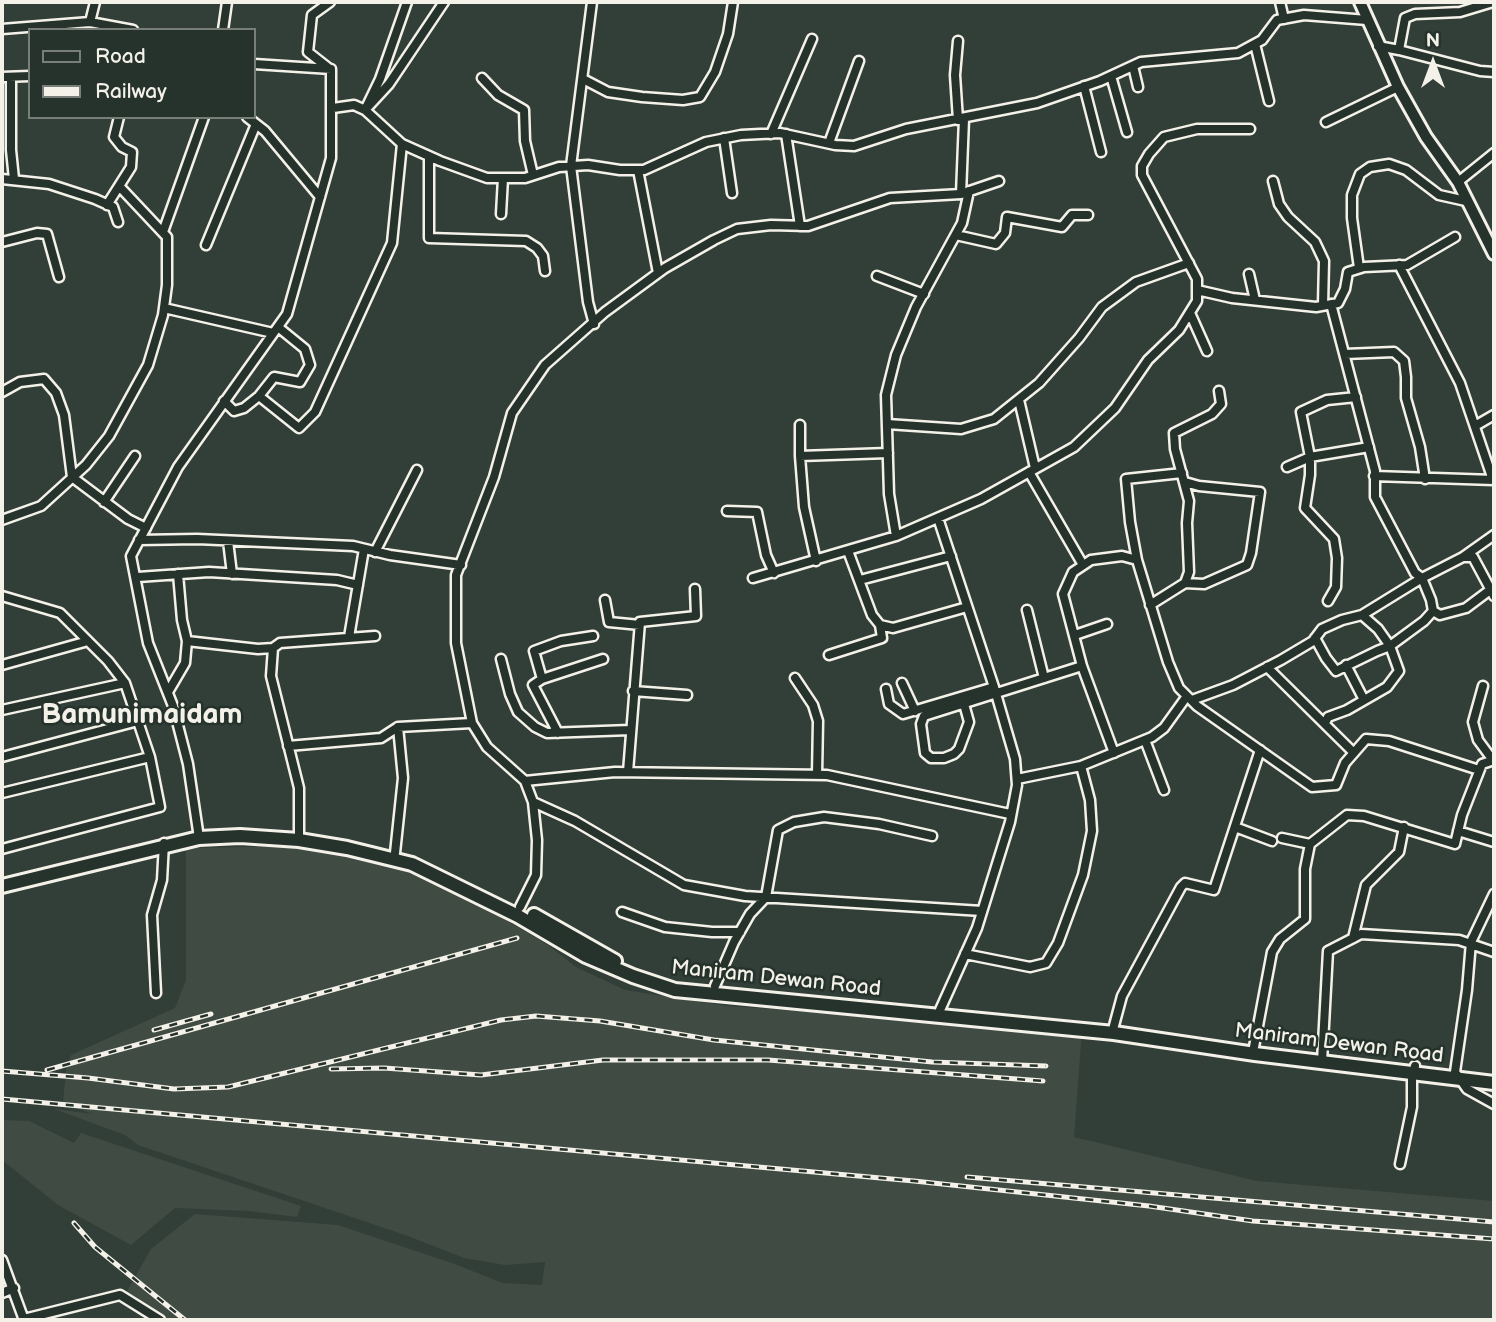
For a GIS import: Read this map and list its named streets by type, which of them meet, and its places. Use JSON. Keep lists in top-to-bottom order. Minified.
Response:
{"streets":{"main road":["Maniram Dewan Road"]},"districts":["Bamunimaidam"],"legend":["Road","Railway"],"north":"top"}
